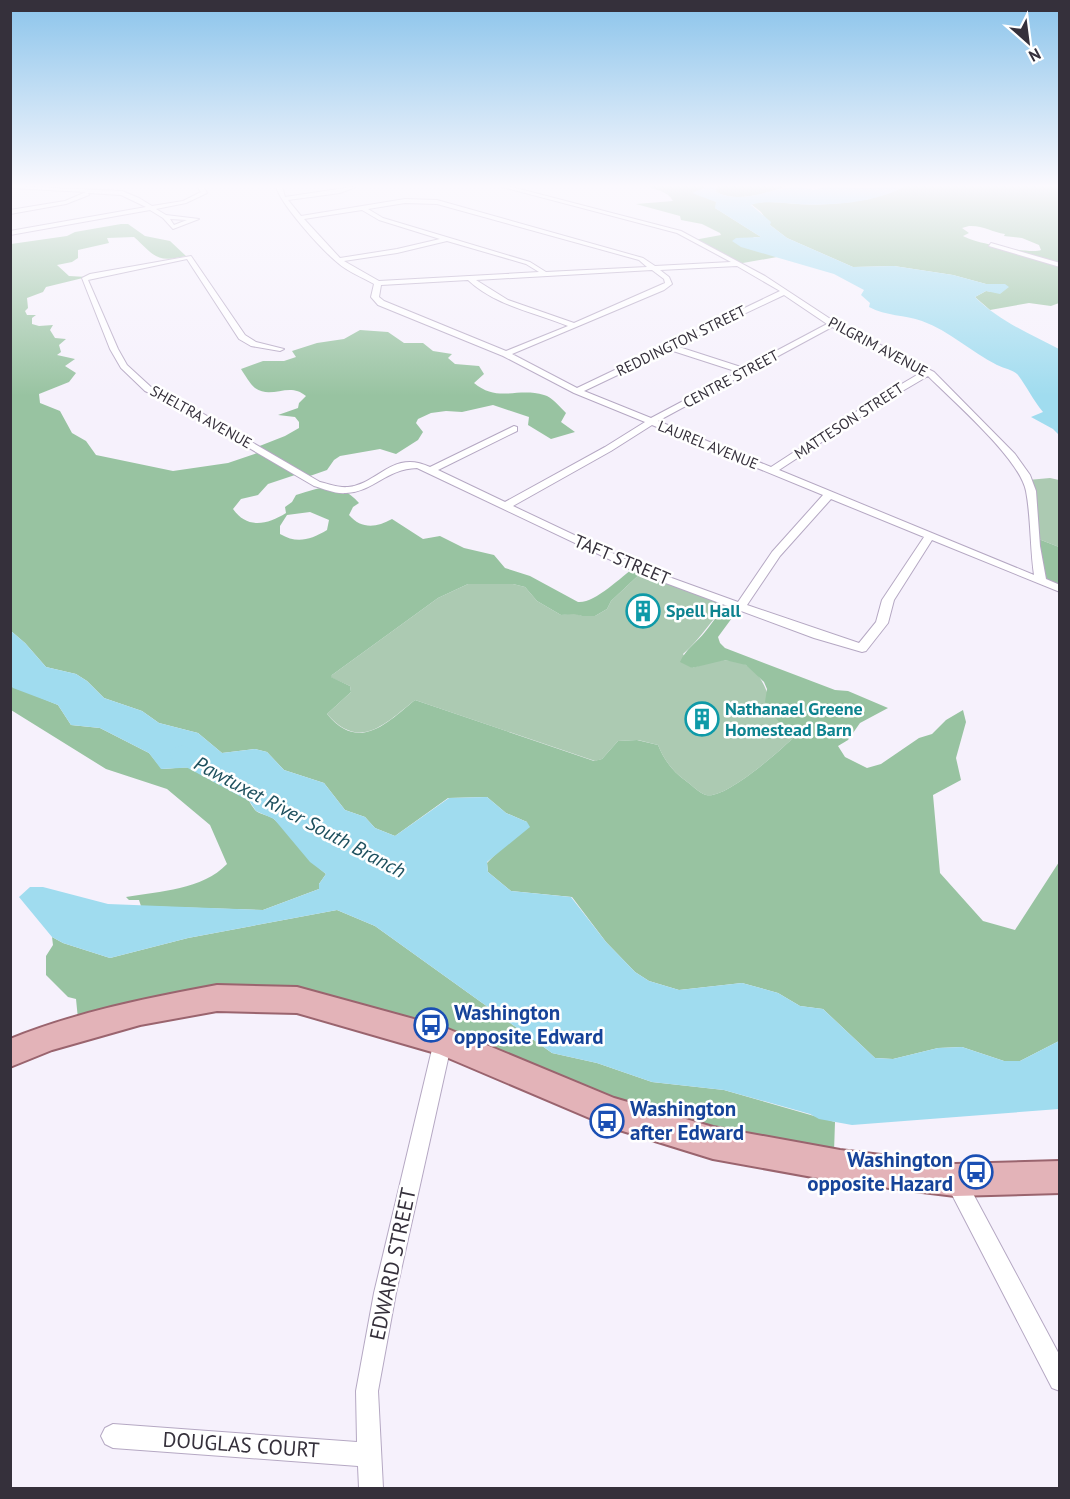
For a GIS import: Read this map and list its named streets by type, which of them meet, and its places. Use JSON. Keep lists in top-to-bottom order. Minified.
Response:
{"streets":{"street":["REDDINGTON STREET","PILGRIM AVENUE","CENTRE STREET","SHELTRA AVENUE","MATTESON STREET","LAUREL AVENUE","TAFT STREET","EDWARD STREET","DOUGLAS COURT"]},"crossings":[["REDDINGTON STREET","PILGRIM AVENUE"],["REDDINGTON STREET","LAUREL AVENUE"],["PILGRIM AVENUE","CENTRE STREET"],["PILGRIM AVENUE","MATTESON STREET"],["PILGRIM AVENUE","LAUREL AVENUE"],["CENTRE STREET","LAUREL AVENUE"],["CENTRE STREET","TAFT STREET"],["SHELTRA AVENUE","TAFT STREET"],["MATTESON STREET","LAUREL AVENUE"],["LAUREL AVENUE","TAFT STREET"],["EDWARD STREET","DOUGLAS COURT"]],"water":["Pawtuxet River South Branch"],"places":{"building":["Spell Hall","Nathanael Greene Homestead Barn"],"bus stop":["Washington opposite Edward","Washington after Edward","Washington opposite Hazard"]},"north":"bottom right"}
